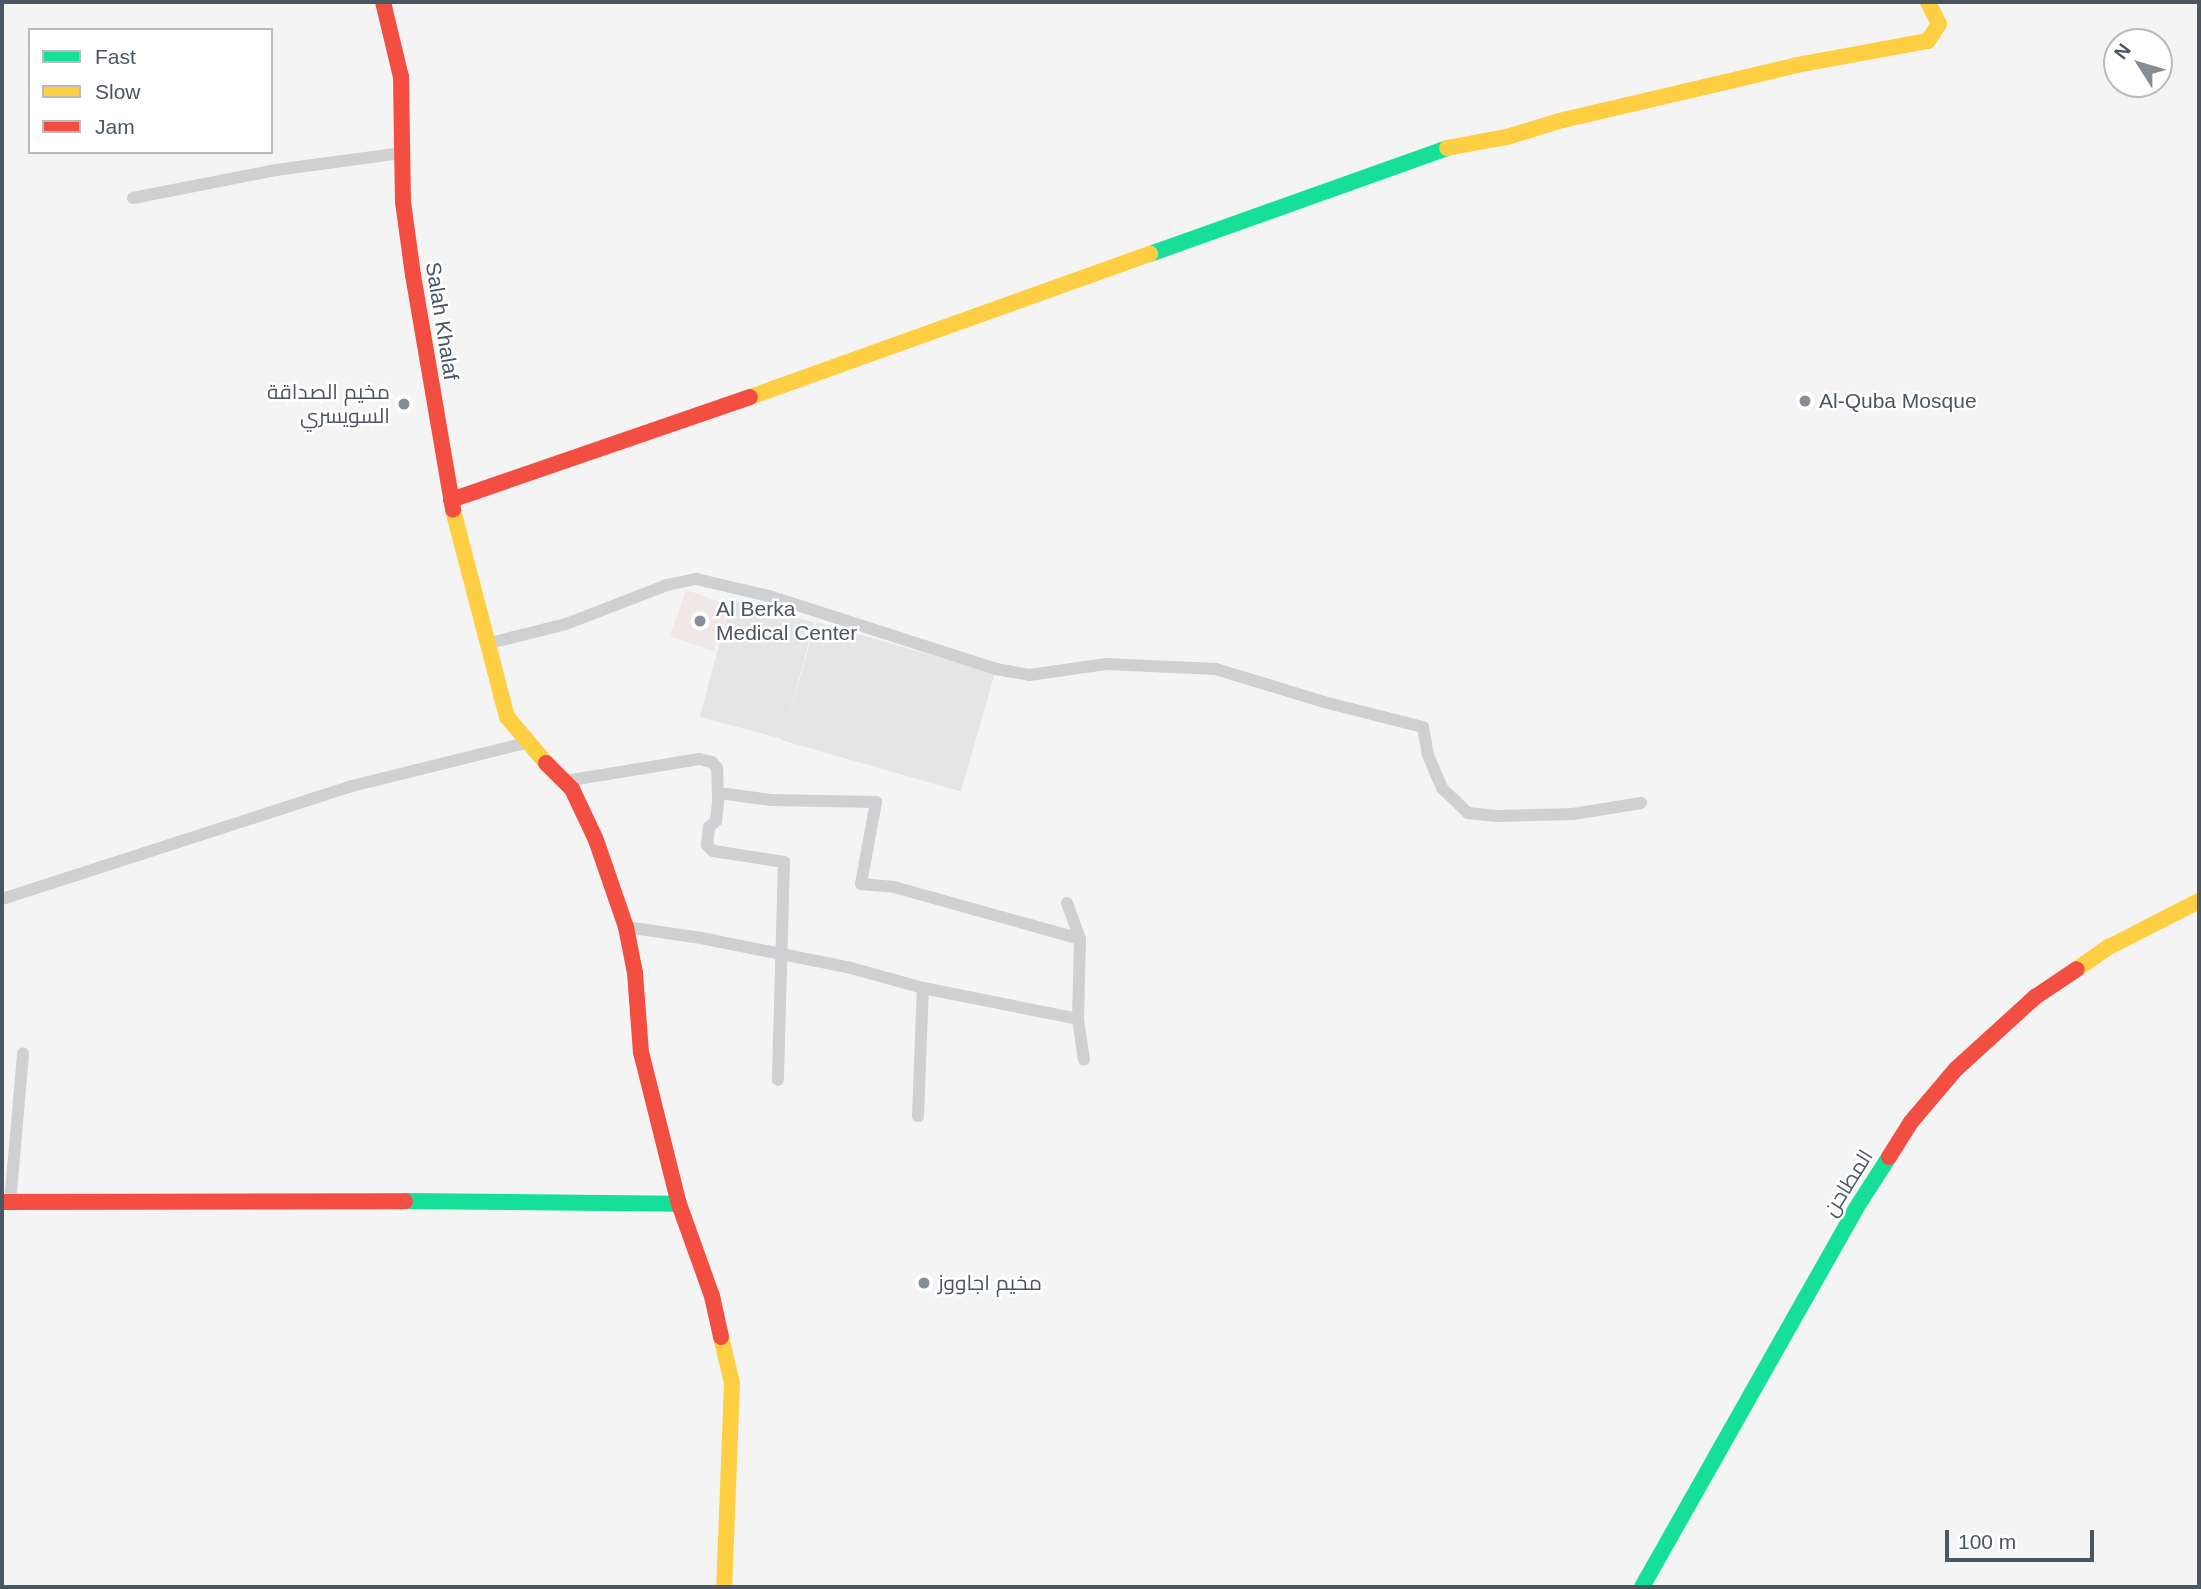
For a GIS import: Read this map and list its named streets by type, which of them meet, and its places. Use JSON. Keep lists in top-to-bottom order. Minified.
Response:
{"streets":{"street":["Salah Khalaf","المطاحن"]},"places":["Al-Quba Mosque","مخيم الصداقة السويسري","Al Berka Medical Center","مخيم اجاووز"],"legend":["Fast","Slow","Jam"],"scale_bar":"100 m","north":"top left"}
